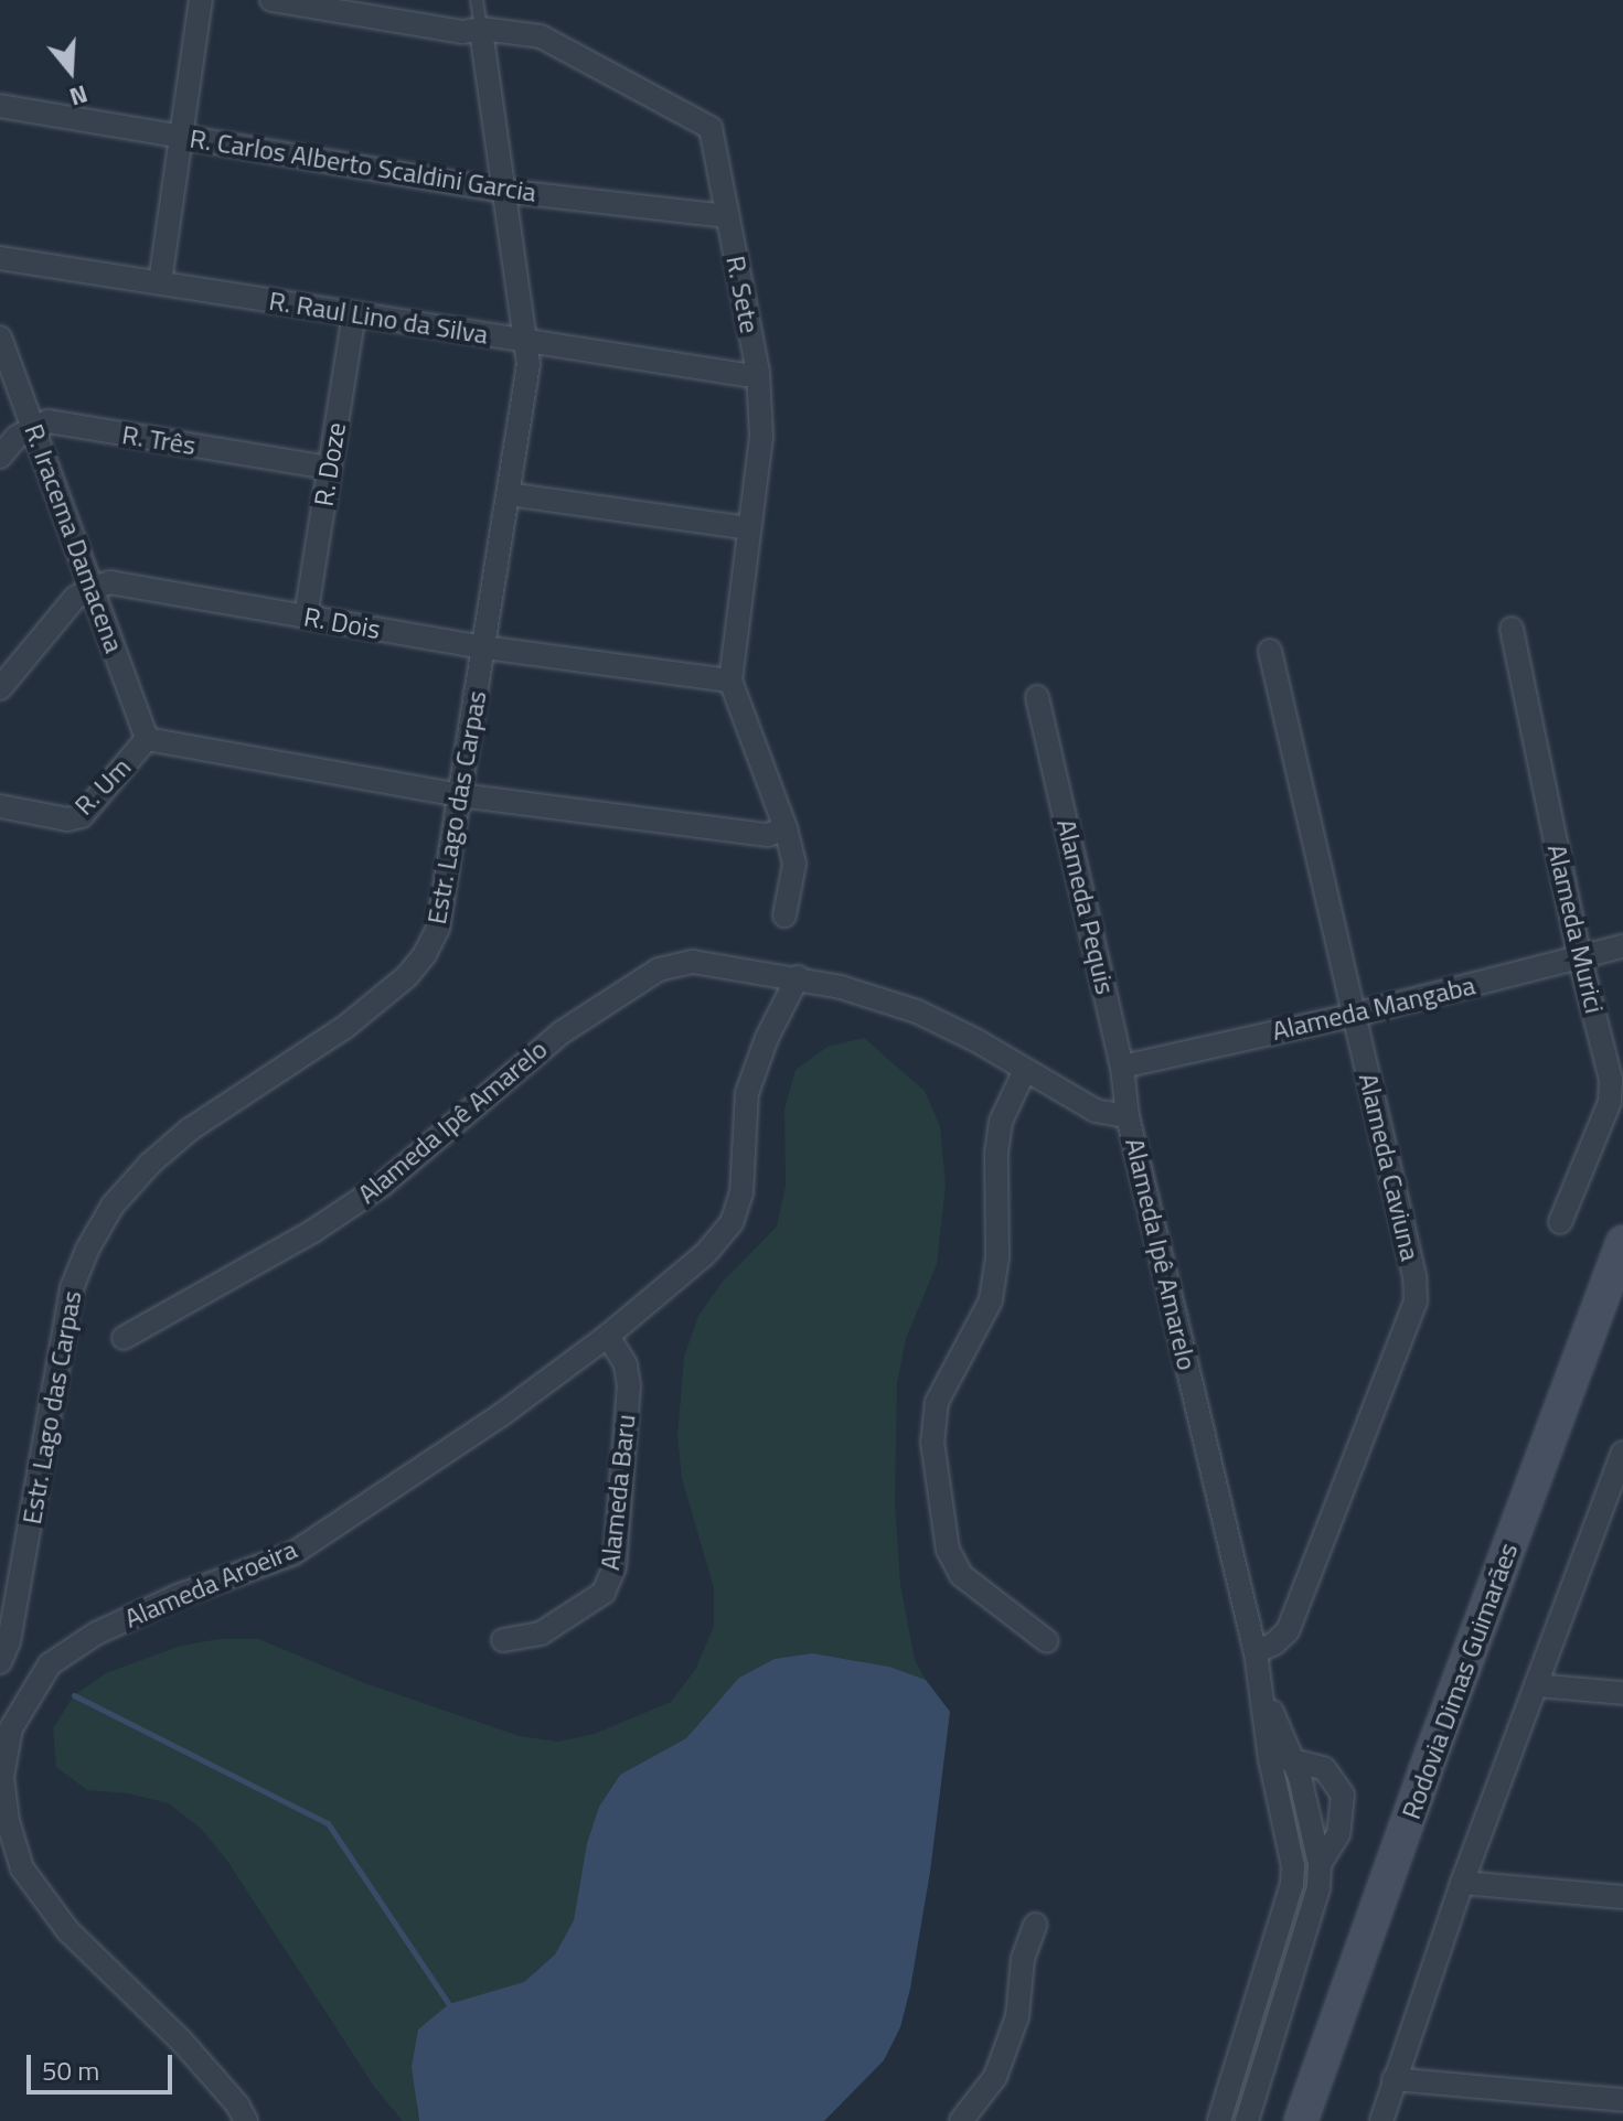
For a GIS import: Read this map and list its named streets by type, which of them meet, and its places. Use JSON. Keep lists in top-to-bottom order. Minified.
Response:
{"streets":{"main road":["Rodovia Dimas Guimarães"],"street":["R. Carlos Alberto Scaldini Garcia","R. Sete","R. Raul Lino da Silva","R. Três","R. Doze","R. Iracema Damacena","R. Dois","R. Um","Estr. Lago das Carpas","Alameda Pequis","Alameda Murici","Alameda Mangaba","Alameda Ipê Amarelo","Alameda Caviuna","Alameda Baru","Alameda Aroeira"]},"crossings":[["R. Carlos Alberto Scaldini Garcia","R. Sete"],["R. Carlos Alberto Scaldini Garcia","Estr. Lago das Carpas"],["R. Sete","R. Raul Lino da Silva"],["R. Sete","R. Dois"],["R. Sete","Estr. Lago das Carpas"],["R. Raul Lino da Silva","R. Doze"],["R. Raul Lino da Silva","Estr. Lago das Carpas"],["R. Três","R. Doze"],["R. Três","R. Iracema Damacena"],["R. Doze","R. Dois"],["R. Iracema Damacena","R. Dois"],["R. Iracema Damacena","R. Um"],["R. Dois","Estr. Lago das Carpas"],["Alameda Pequis","Alameda Mangaba"],["Alameda Pequis","Alameda Ipê Amarelo"],["Alameda Murici","Alameda Mangaba"],["Alameda Mangaba","Alameda Caviuna"],["Alameda Ipê Amarelo","Alameda Caviuna"],["Alameda Ipê Amarelo","Alameda Aroeira"],["Alameda Baru","Alameda Aroeira"]],"scale_bar":"50 m","north":"bottom"}
